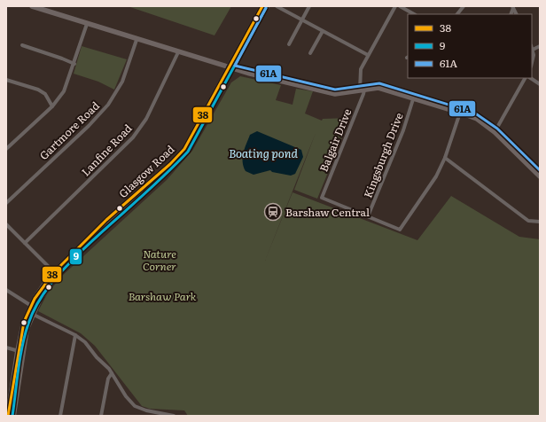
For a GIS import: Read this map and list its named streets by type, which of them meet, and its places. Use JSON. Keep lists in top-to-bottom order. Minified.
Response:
{"streets":{"main road":["Glasgow Road"],"street":["Gartmore Road","Balgair Drive","Lanfine Road","Kingsburgh Drive"]},"crossings":[["Balgair Drive","Kingsburgh Drive"]],"water":["Boating pond"],"parks":["Nature Corner","Barshaw Park"],"places":{"station":["Barshaw Central"]},"lines":["transit line 38","transit line 9","transit line 61A"],"legend":["38","9","61A"]}
